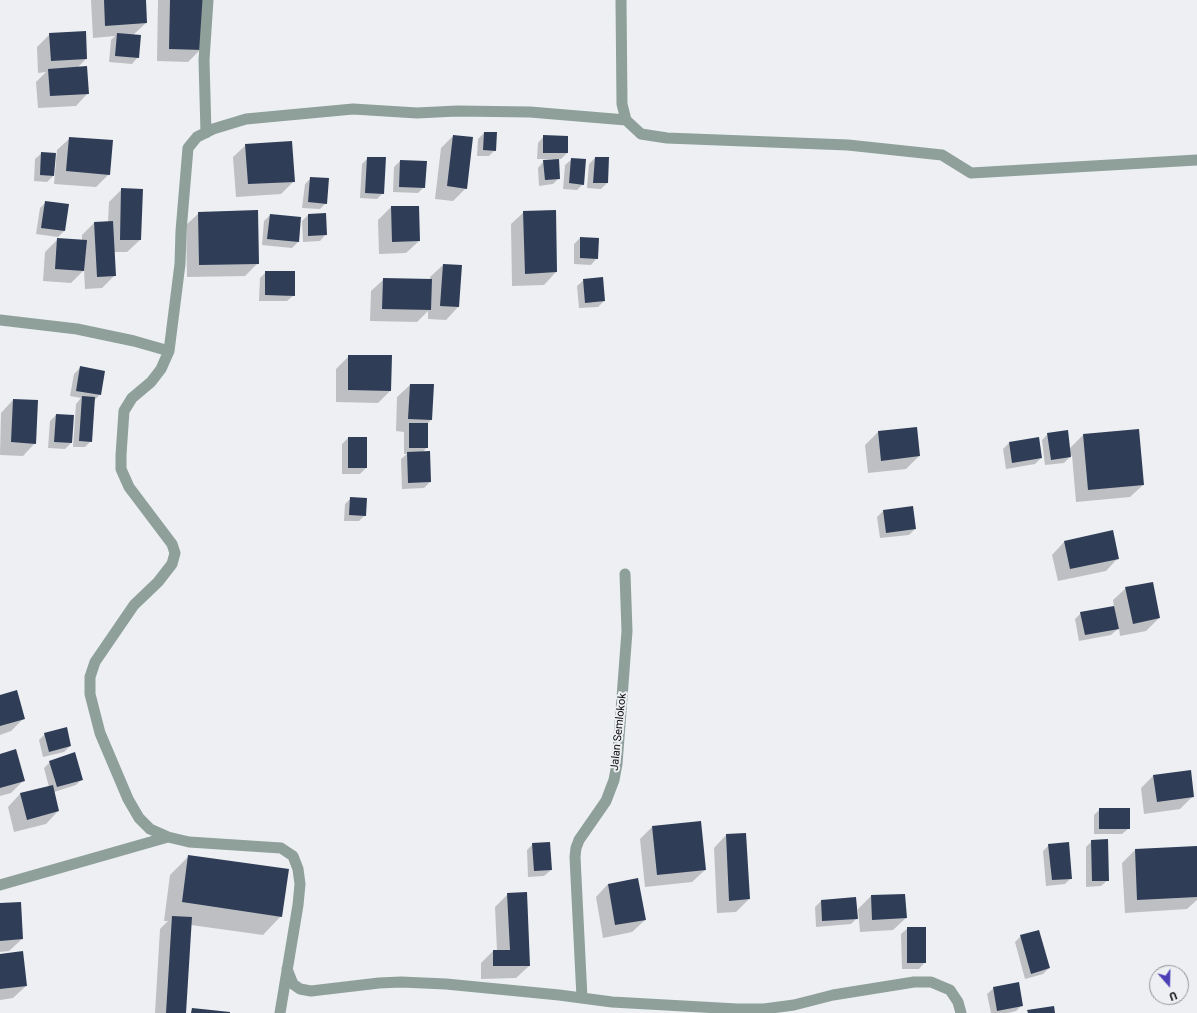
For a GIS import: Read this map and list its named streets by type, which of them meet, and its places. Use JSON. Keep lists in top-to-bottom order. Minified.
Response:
{"streets":{"street":["Jalan Semlokok"]},"north":"bottom"}
